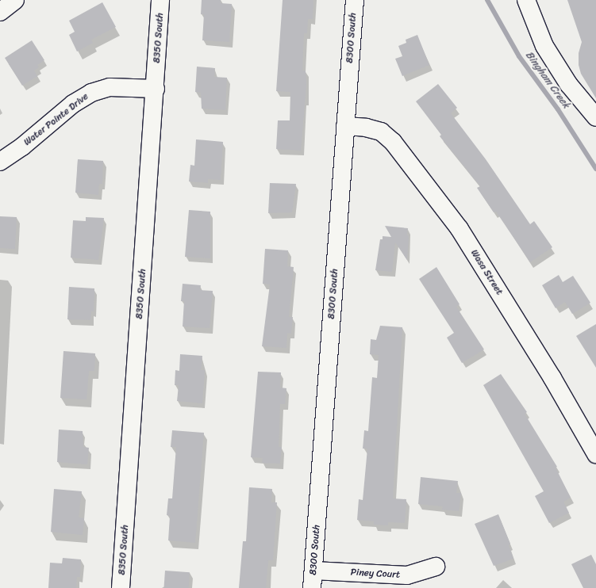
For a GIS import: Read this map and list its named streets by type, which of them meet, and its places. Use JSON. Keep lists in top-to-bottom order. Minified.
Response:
{"streets":{"street":["8350 South","8300 South","Water Pointe Drive","Wasa Street","Piney Court"]},"crossings":[["8350 South","Water Pointe Drive"],["8300 South","Wasa Street"],["8300 South","Piney Court"]],"water":["Bingham Creek"]}
